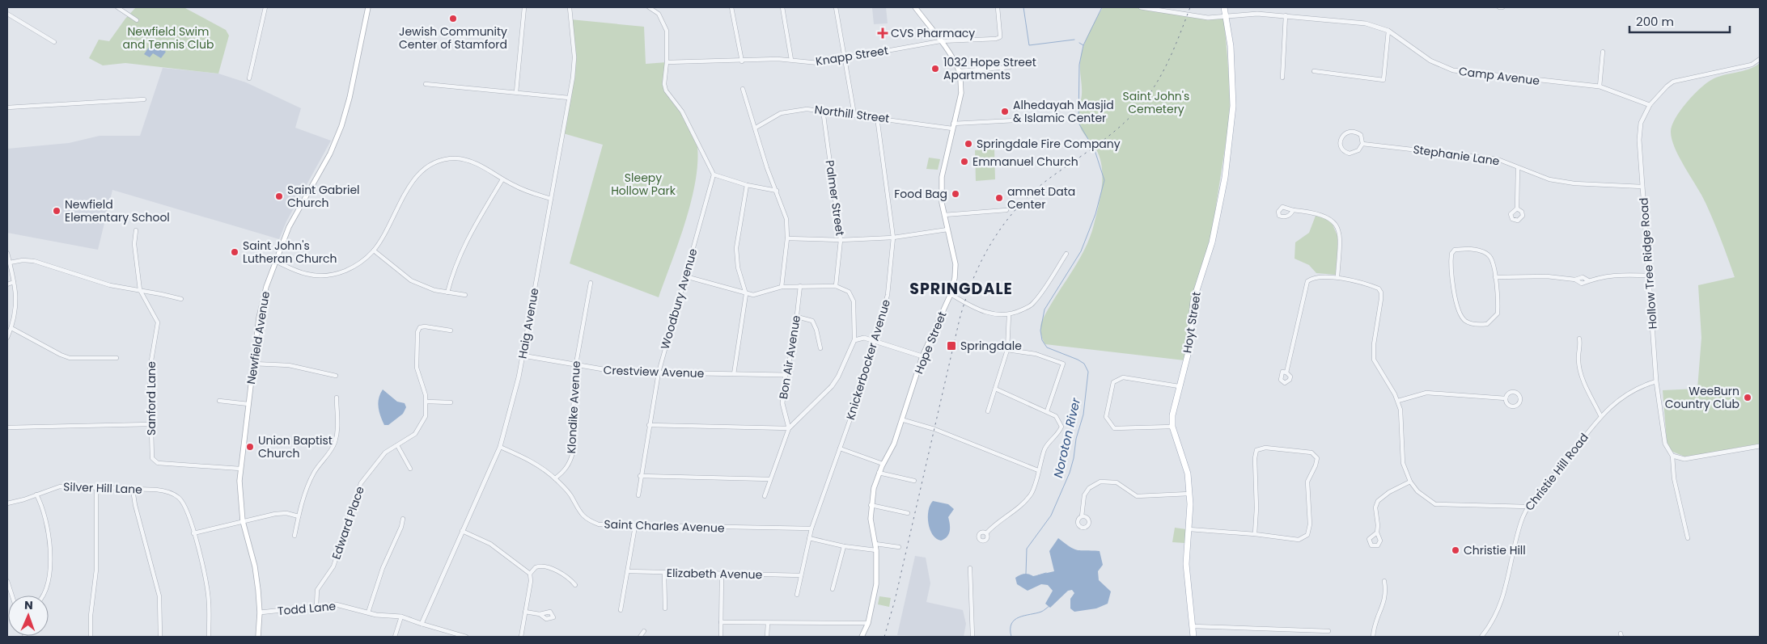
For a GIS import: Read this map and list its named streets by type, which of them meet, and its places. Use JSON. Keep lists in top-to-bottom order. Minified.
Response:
{"streets":{"main road":["Hoyt Street","Newfield Avenue","Hope Street"],"street":["Knapp Street","Camp Avenue","Northill Street","Stephanie Lane","Palmer Street","Hollow Tree Ridge Road","Woodbury Avenue","Haig Avenue","Bon Air Avenue","Knickerbocker Avenue","Crestview Avenue","Sanford Lane","Klondike Avenue","Christie Hill Road","Silver Hill Lane","Edward Place","Saint Charles Avenue","Elizabeth Avenue","Todd Lane"]},"crossings":[["Knapp Street","Hope Street"],["Camp Avenue","Hollow Tree Ridge Road"],["Camp Avenue","Hoyt Street"],["Northill Street","Palmer Street"],["Northill Street","Hope Street"],["Northill Street","Knickerbocker Avenue"],["Stephanie Lane","Hollow Tree Ridge Road"],["Hollow Tree Ridge Road","Christie Hill Road"],["Woodbury Avenue","Crestview Avenue"],["Haig Avenue","Crestview Avenue"],["Haig Avenue","Saint Charles Avenue"],["Haig Avenue","Todd Lane"],["Newfield Avenue","Sanford Lane"],["Newfield Avenue","Todd Lane"],["Bon Air Avenue","Crestview Avenue"],["Knickerbocker Avenue","Saint Charles Avenue"],["Knickerbocker Avenue","Elizabeth Avenue"],["Crestview Avenue","Klondike Avenue"],["Klondike Avenue","Saint Charles Avenue"],["Edward Place","Todd Lane"]],"districts":["SPRINGDALE"],"water":["Noroton River"],"parks":["Newfield Swim and Tennis Club","Saint John's Cemetery","Sleepy Hollow Park"],"places":{"other":["Jewish Community Center of Stamford","1032 Hope Street Apartments","Alhedayah Masjid & Islamic Center","Springdale Fire Company","Emmanuel Church","Food Bag","Saint Gabriel Church","amnet Data Center","Newfield Elementary School","Saint John's Lutheran Church","WeeBurn Country Club","Union Baptist Church","Christie Hill"],"health":["CVS Pharmacy"],"transit":["Springdale"]},"scale_bar":"200 m","north":"top"}
